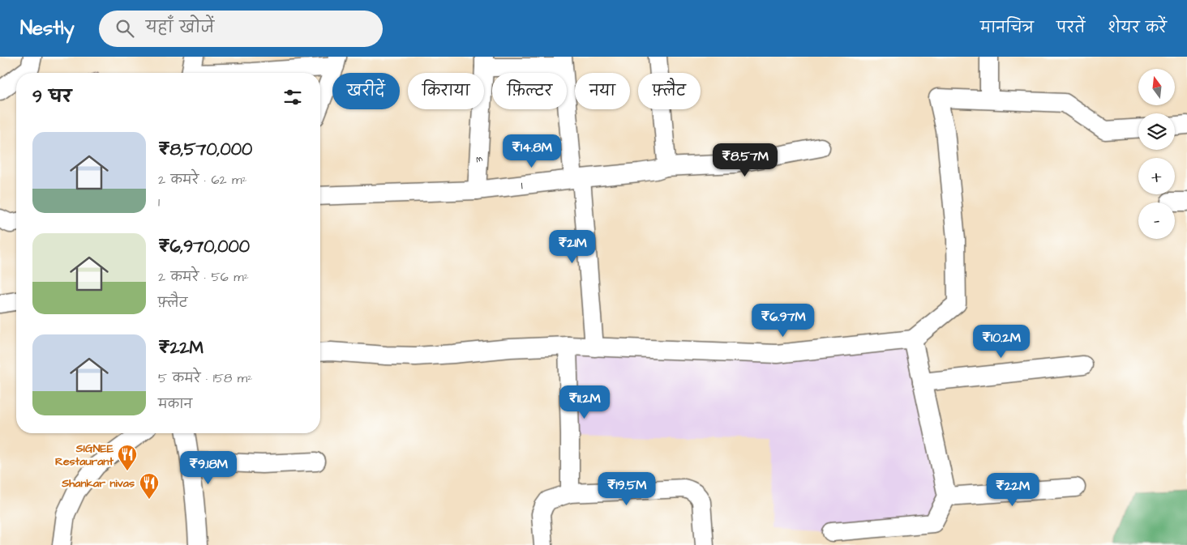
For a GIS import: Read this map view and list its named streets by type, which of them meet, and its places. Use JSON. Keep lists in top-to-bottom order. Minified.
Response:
{"streets":{"street":["3","1"]},"crossings":[["3","1"]],"places":{"restaurant":["SIGNEE Restaurant","Shankar nivas"]},"north":"top","page":{"header":"Nestly","search":"यहाँ खोजें","nav":["मानचित्र","परतें","शेयर करें"],"map_buttons":["+","−"],"chip":["खरीदें","किराया","फ़िल्टर","नया","फ़्लैट"],"heading":"9 घर","list":[{"name":"₹8,570,000","note":"2 कमरे · 62 m² · 1"},{"name":"₹6,970,000","note":"2 कमरे · 56 m² · फ़्लैट"},{"name":"₹22M","note":"5 कमरे · 158 m² · मकान"}],"price":["₹14.8M","₹8.57M","₹21M","₹6.97M","₹10.2M","₹11.2M","₹9.18M","₹19.5M","₹22M"]}}
